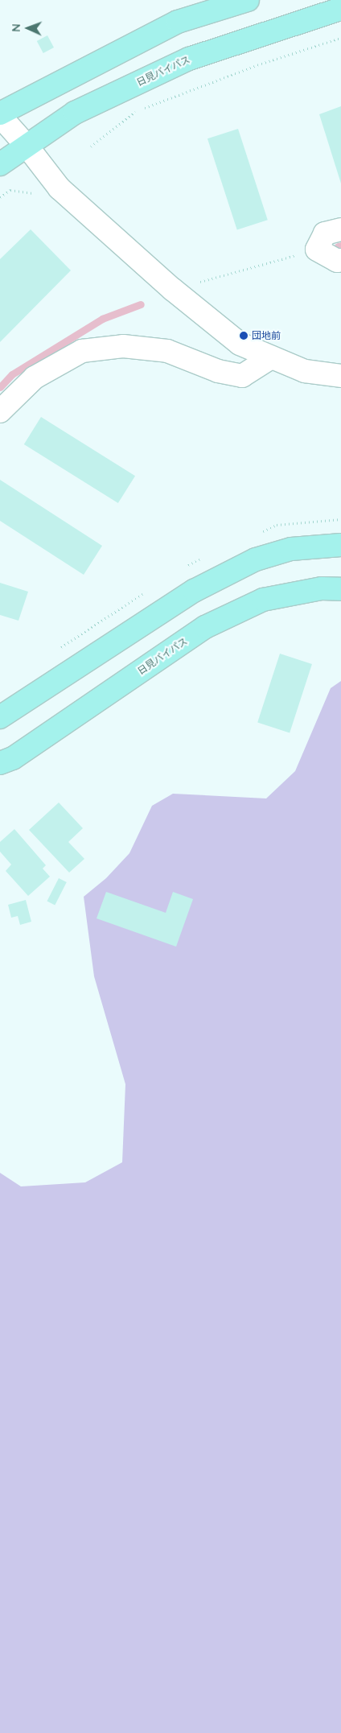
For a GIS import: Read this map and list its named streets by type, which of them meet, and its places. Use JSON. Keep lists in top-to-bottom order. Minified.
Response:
{"streets":{"highway":["日見バイパス"]},"places":["団地前"],"north":"left"}
